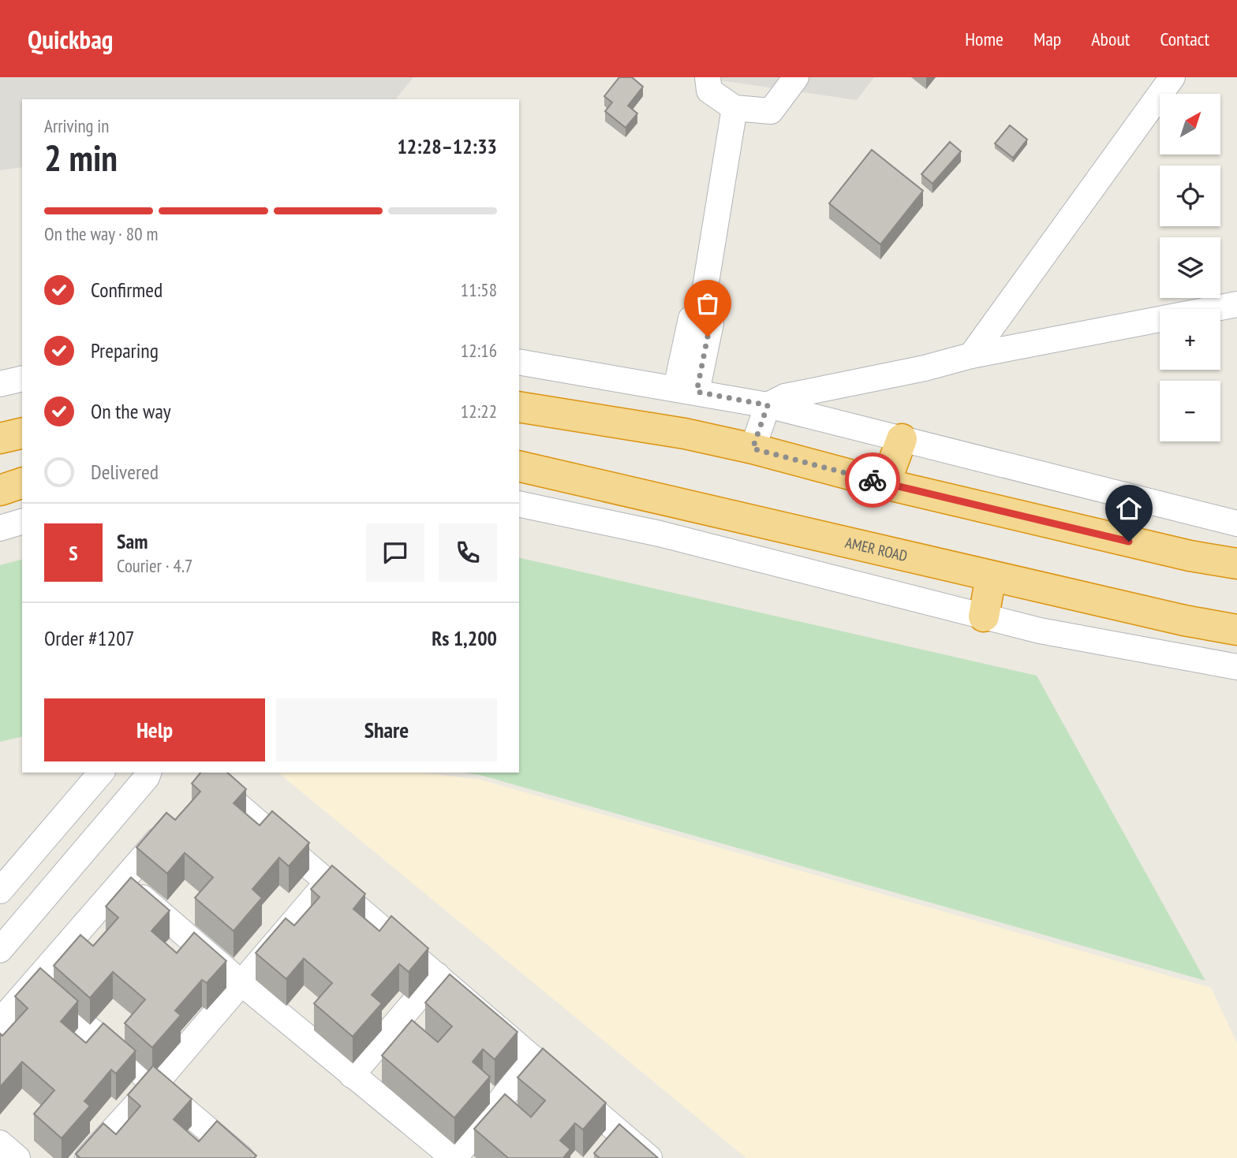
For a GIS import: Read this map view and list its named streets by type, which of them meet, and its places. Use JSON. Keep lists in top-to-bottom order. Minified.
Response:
{"streets":{"highway":["AMER ROAD"]},"north":"top right","page":{"header":"Quickbag","nav":["Home","Map","About","Contact"],"map_buttons":["+","−"],"heading":["2 min","Arriving in","12:28–12:33"],"panel":["Sam","Courier · 4.7","Order #1207","Rs 1,200"],"bar":"On the way · 80 m","list":[["Confirmed","11:58"],["Preparing","12:16"],["On the way","12:22"],"Delivered"],"round":"S","buttons":["Help","Share"]}}
